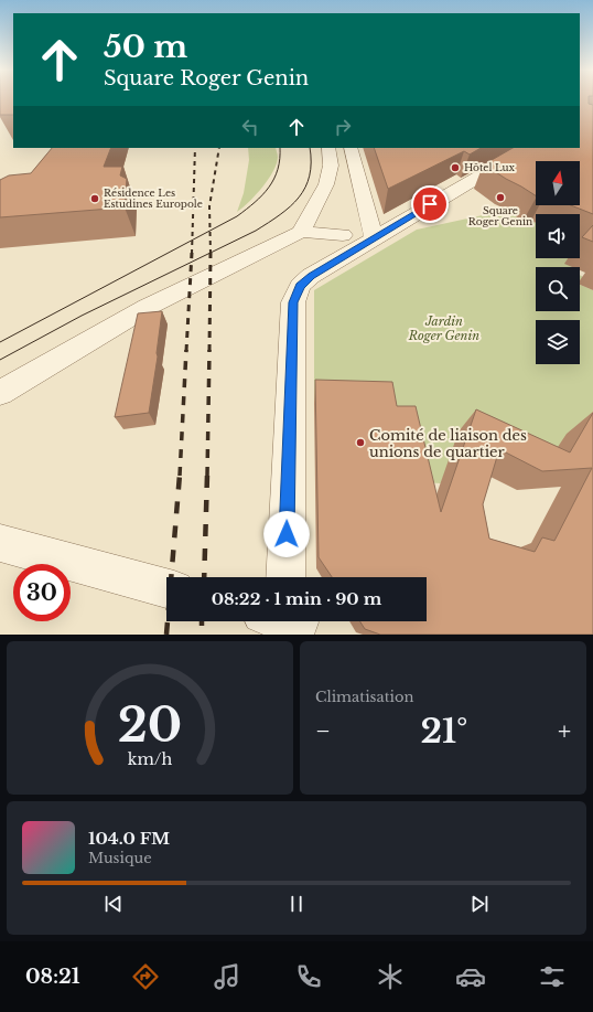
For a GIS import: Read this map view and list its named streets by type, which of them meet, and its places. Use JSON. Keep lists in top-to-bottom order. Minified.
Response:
{"parks":["Jardin Roger Genin"],"places":["Hôtel Lux","Square Roger Genin","Résidence Les Estudines Europole","Comité de liaison des unions de quartier"],"north":"top","page":{"turn":["50 m","Square Roger Genin"],"limit":"30","trip":"08:22 · 1 min · 90 m","tile":"Climatisation","heat":["−","21°","+"],"song":["104.0 FM","Musique"],"tabs":"08:21","gauge":["20","km/h"]}}
